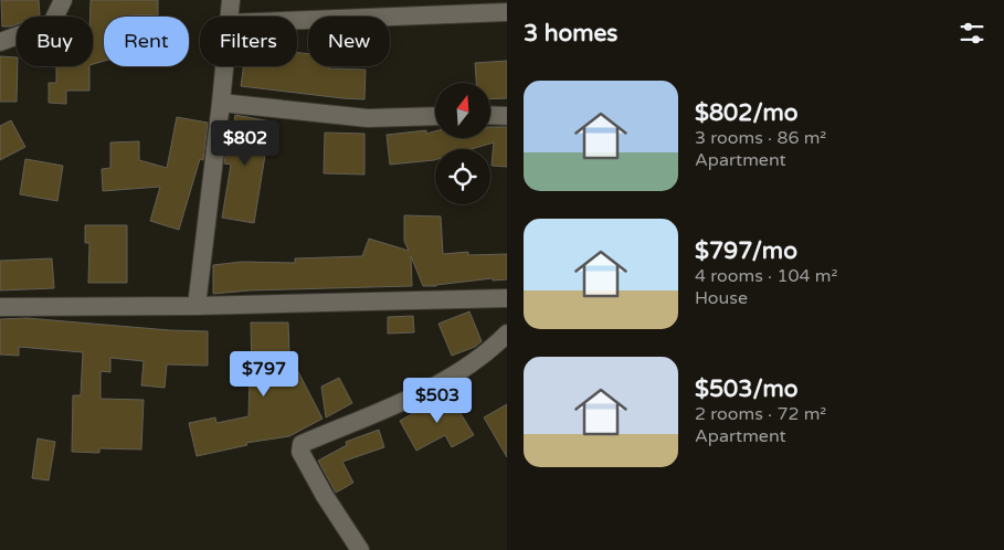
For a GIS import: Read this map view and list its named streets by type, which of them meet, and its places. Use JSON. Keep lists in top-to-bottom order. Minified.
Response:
{"north":"top","page":{"heading":"3 homes","chip":["Buy","Rent","Filters","New"],"list":[{"name":"$802/mo","note":"3 rooms · 86 m² · Apartment"},{"name":"$797/mo","note":"4 rooms · 104 m² · House"},{"name":"$503/mo","note":"2 rooms · 72 m² · Apartment"}],"price":["$802","$797","$503"]}}
